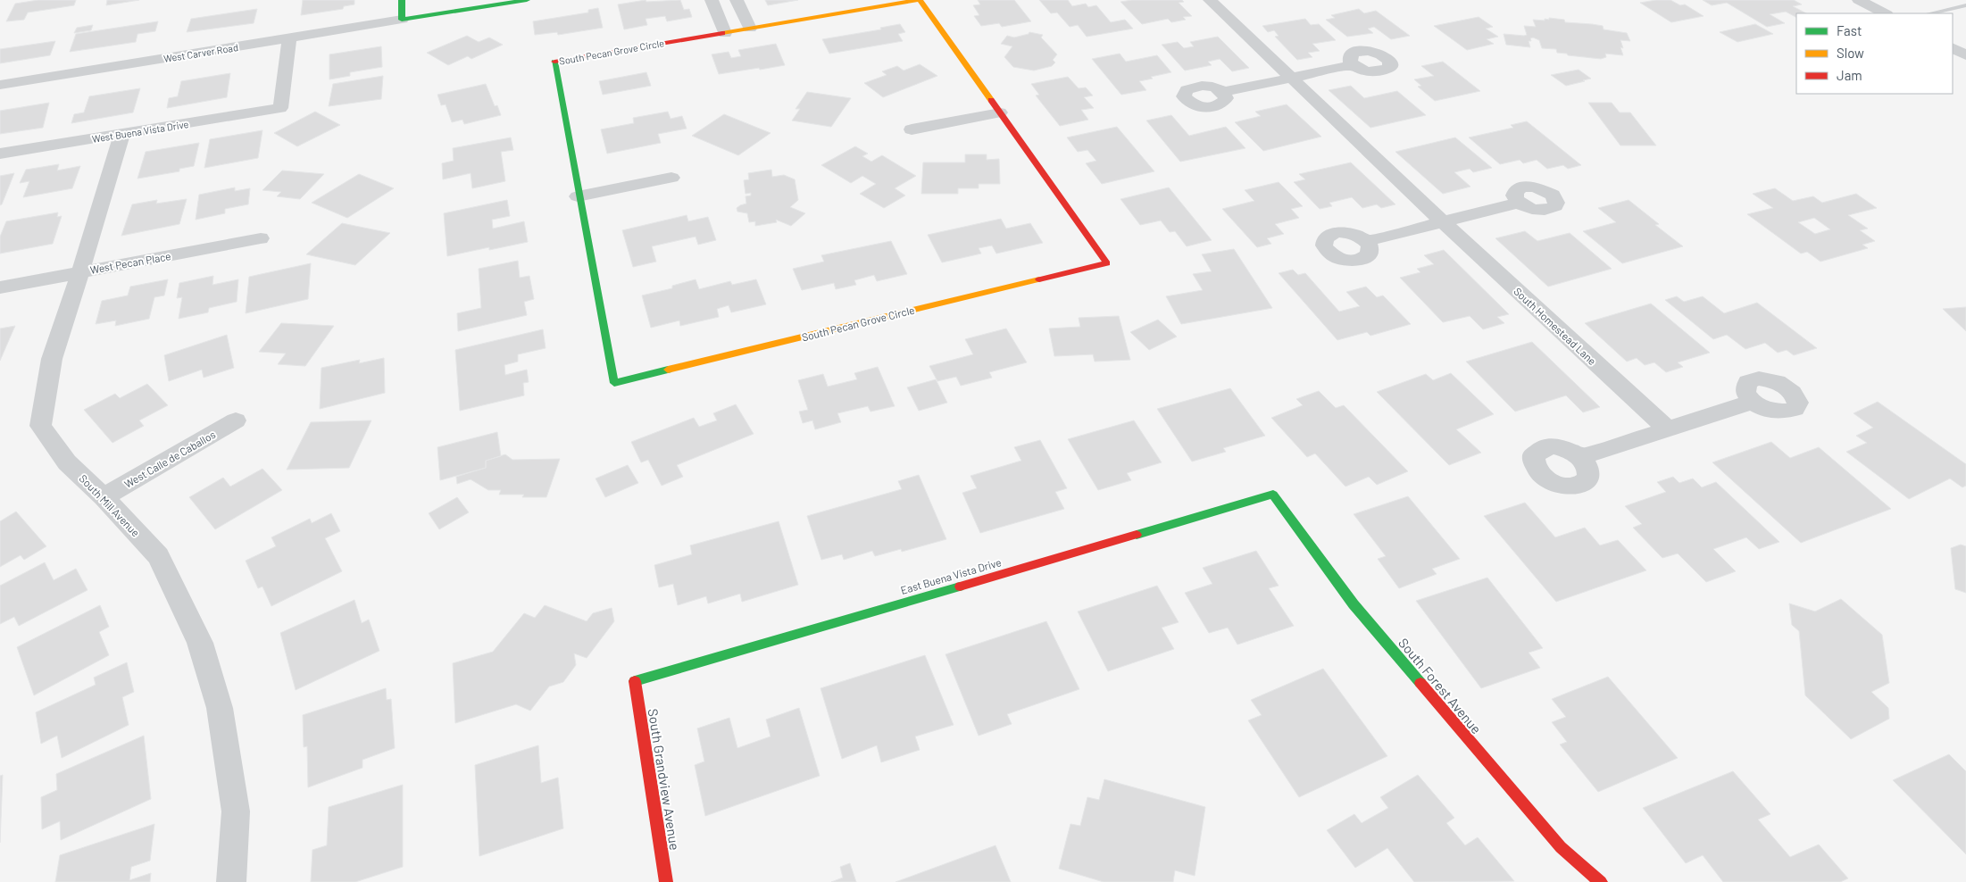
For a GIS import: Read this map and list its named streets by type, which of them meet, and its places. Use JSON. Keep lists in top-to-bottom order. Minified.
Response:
{"streets":{"street":["South Pecan Grove Circle","West Carver Road","West Buena Vista Drive","West Pecan Place","South Homestead Lane","West Calle de Caballos","South Mill Avenue","East Buena Vista Drive","South Forest Avenue","South Grandview Avenue"]},"crossings":[["West Carver Road","West Buena Vista Drive"],["West Buena Vista Drive","South Mill Avenue"],["West Pecan Place","South Mill Avenue"],["West Calle de Caballos","South Mill Avenue"],["East Buena Vista Drive","South Forest Avenue"],["East Buena Vista Drive","South Grandview Avenue"]],"legend":["Fast","Slow","Jam"]}
